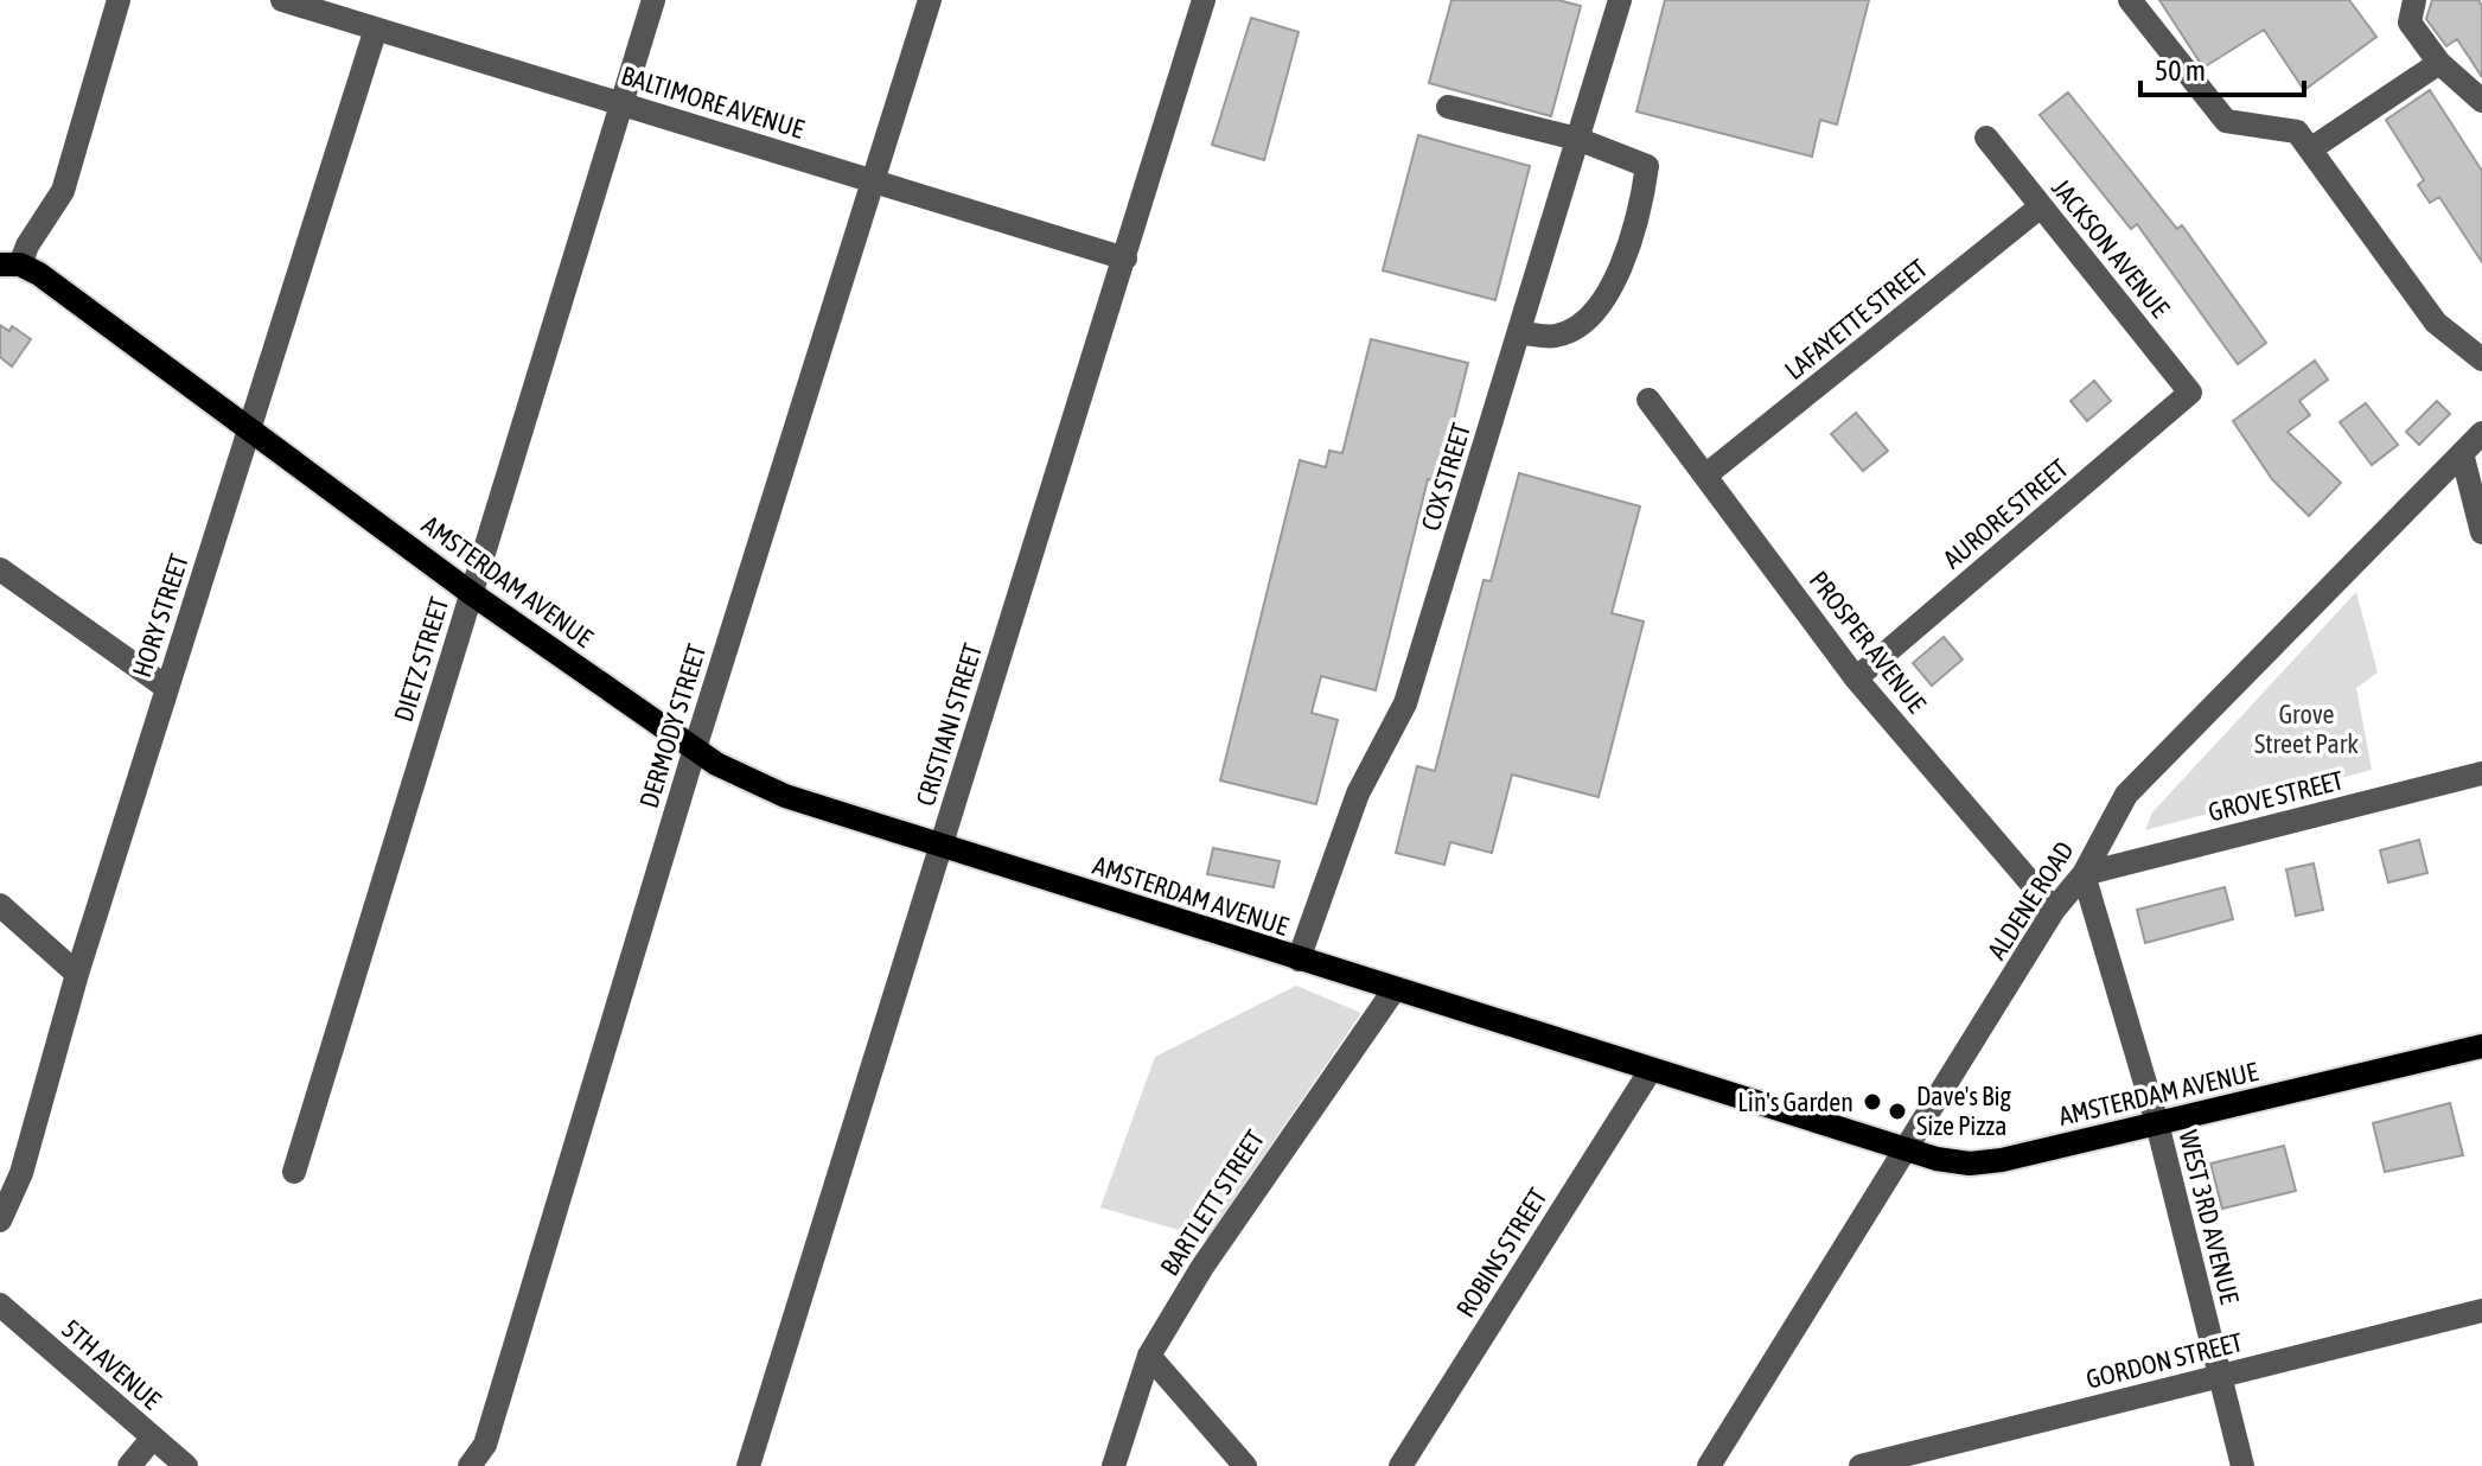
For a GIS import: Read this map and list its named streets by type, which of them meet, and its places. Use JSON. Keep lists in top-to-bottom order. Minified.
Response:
{"streets":{"main road":["AMSTERDAM AVENUE"],"street":["BALTIMORE AVENUE","JACKSON AVENUE","LAFAYETTE STREET","COX STREET","AURORE STREET","HORY STREET","PROSPER AVENUE","DIETZ STREET","CRISTIANI STREET","DERMODY STREET","GROVE STREET","ALDENE ROAD","BARTLETT STREET","WEST 3RD AVENUE","ROBINS STREET","GORDON STREET","5TH AVENUE"]},"crossings":[["BALTIMORE AVENUE","HORY STREET"],["BALTIMORE AVENUE","DIETZ STREET"],["BALTIMORE AVENUE","CRISTIANI STREET"],["BALTIMORE AVENUE","DERMODY STREET"],["JACKSON AVENUE","LAFAYETTE STREET"],["JACKSON AVENUE","AURORE STREET"],["LAFAYETTE STREET","PROSPER AVENUE"],["COX STREET","AMSTERDAM AVENUE"],["AURORE STREET","PROSPER AVENUE"],["AMSTERDAM AVENUE","HORY STREET"],["AMSTERDAM AVENUE","DIETZ STREET"],["AMSTERDAM AVENUE","CRISTIANI STREET"],["AMSTERDAM AVENUE","DERMODY STREET"],["AMSTERDAM AVENUE","ALDENE ROAD"],["AMSTERDAM AVENUE","BARTLETT STREET"],["AMSTERDAM AVENUE","WEST 3RD AVENUE"],["AMSTERDAM AVENUE","ROBINS STREET"],["PROSPER AVENUE","ALDENE ROAD"],["GROVE STREET","ALDENE ROAD"],["GROVE STREET","WEST 3RD AVENUE"],["ALDENE ROAD","WEST 3RD AVENUE"],["WEST 3RD AVENUE","GORDON STREET"]],"parks":["Grove Street Park"],"places":["Lin's Garden","Dave's Big Size Pizza"],"scale_bar":"50 m"}
